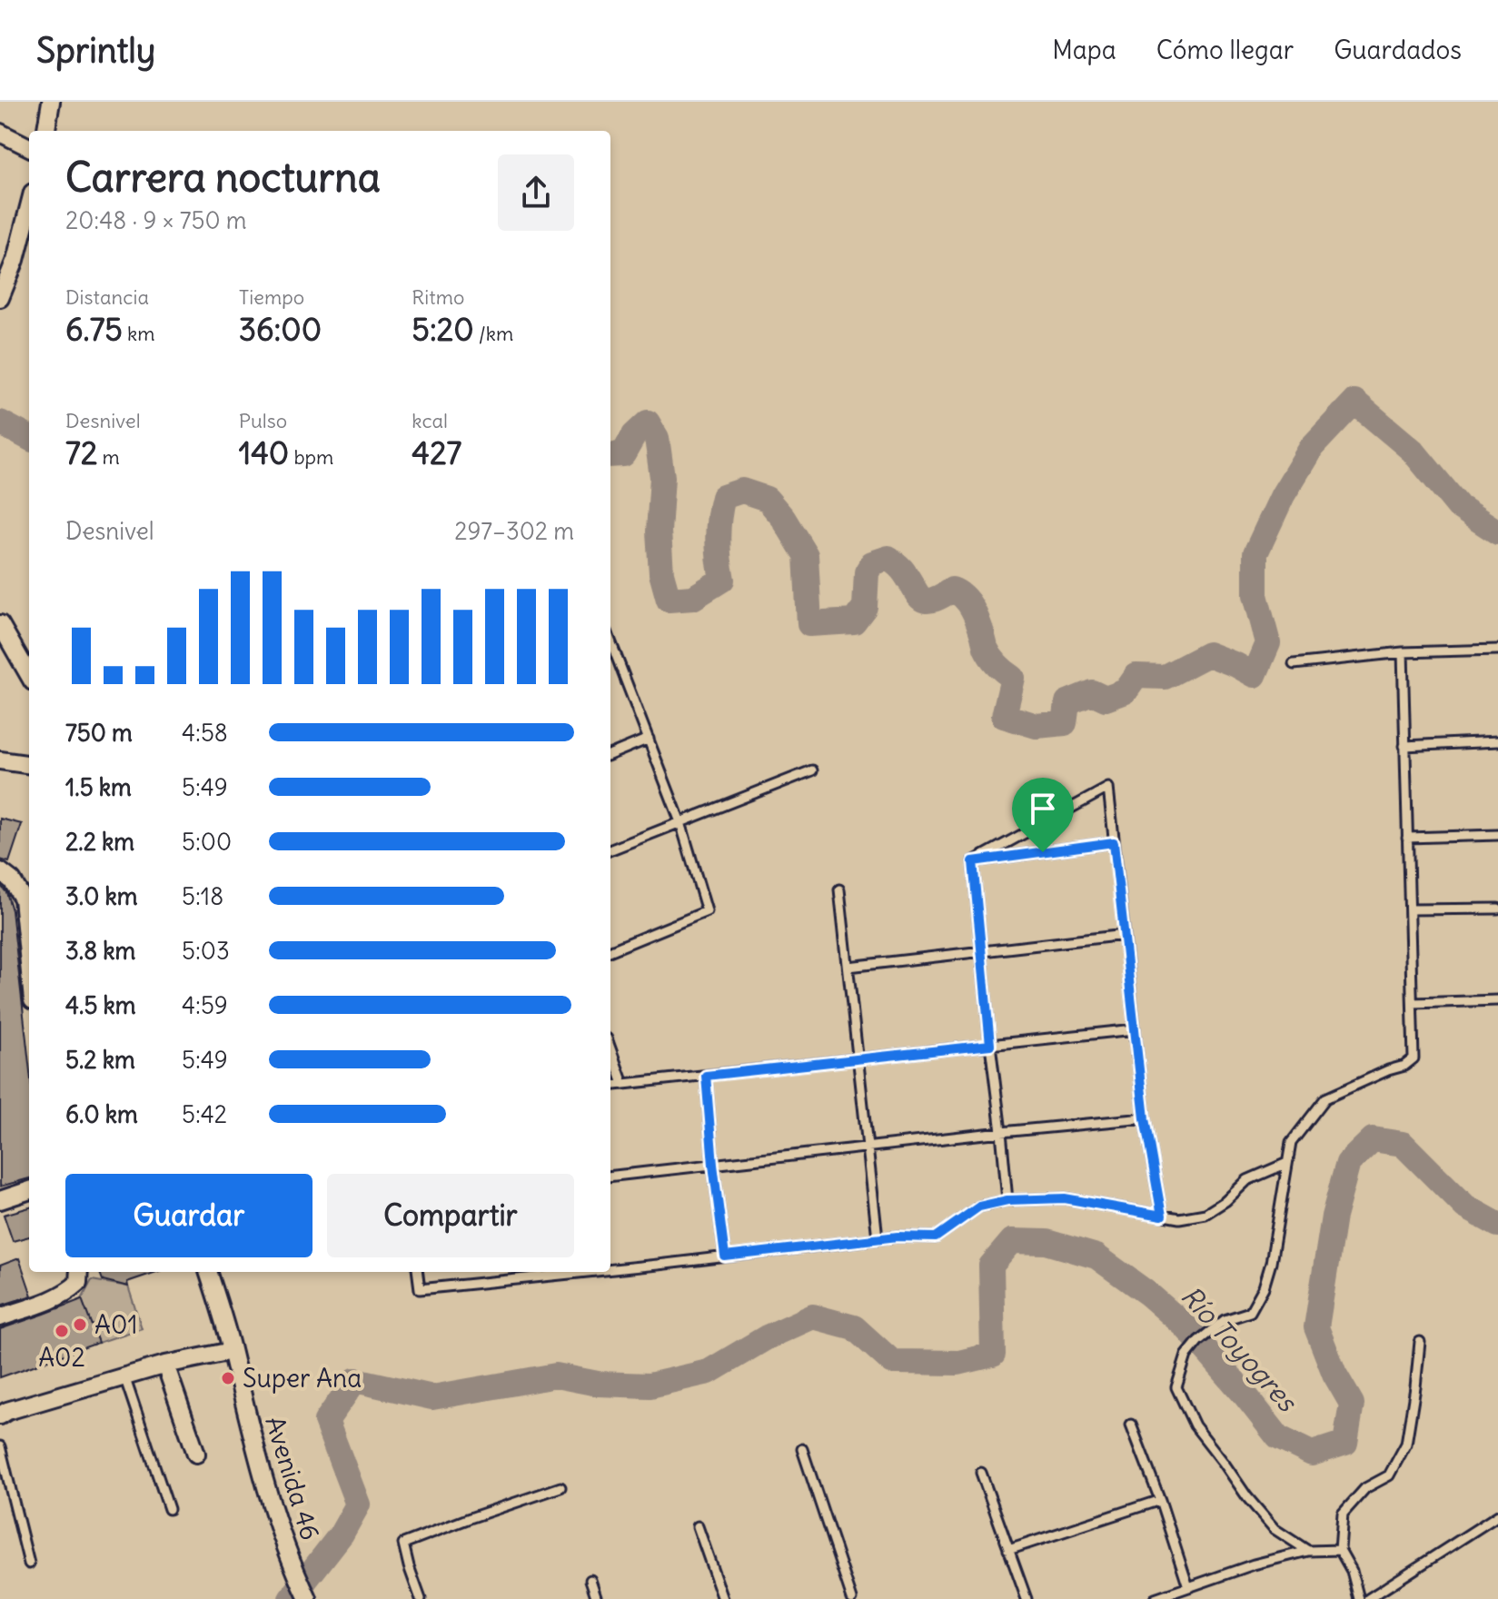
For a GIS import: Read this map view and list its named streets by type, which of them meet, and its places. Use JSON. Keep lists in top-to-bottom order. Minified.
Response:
{"streets":{"street":["Avenida 46"]},"water":["Río Toyogres"],"places":["A01","A02","Super Ana"],"page":{"header":"Sprintly","nav":["Mapa","Cómo llegar","Guardados"],"heading":["Carrera nocturna","20:48 · 9 × 750 m"],"stats":[["Distancia","6.75 km"],["Tiempo","36:00"],["Ritmo","5:20 /km"],["Desnivel","72 m"],["Pulso","140 bpm"],["kcal","427"]],"chart":["Desnivel","297–302 m"],"list":[{"name":"750 m","note":"4:58"},{"name":"1.5 km","note":"5:49"},{"name":"2.2 km","note":"5:00"},{"name":"3.0 km","note":"5:18"},{"name":"3.8 km","note":"5:03"},{"name":"4.5 km","note":"4:59"},{"name":"5.2 km","note":"5:49"},{"name":"6.0 km","note":"5:42"}],"buttons":["Guardar","Compartir"]}}
